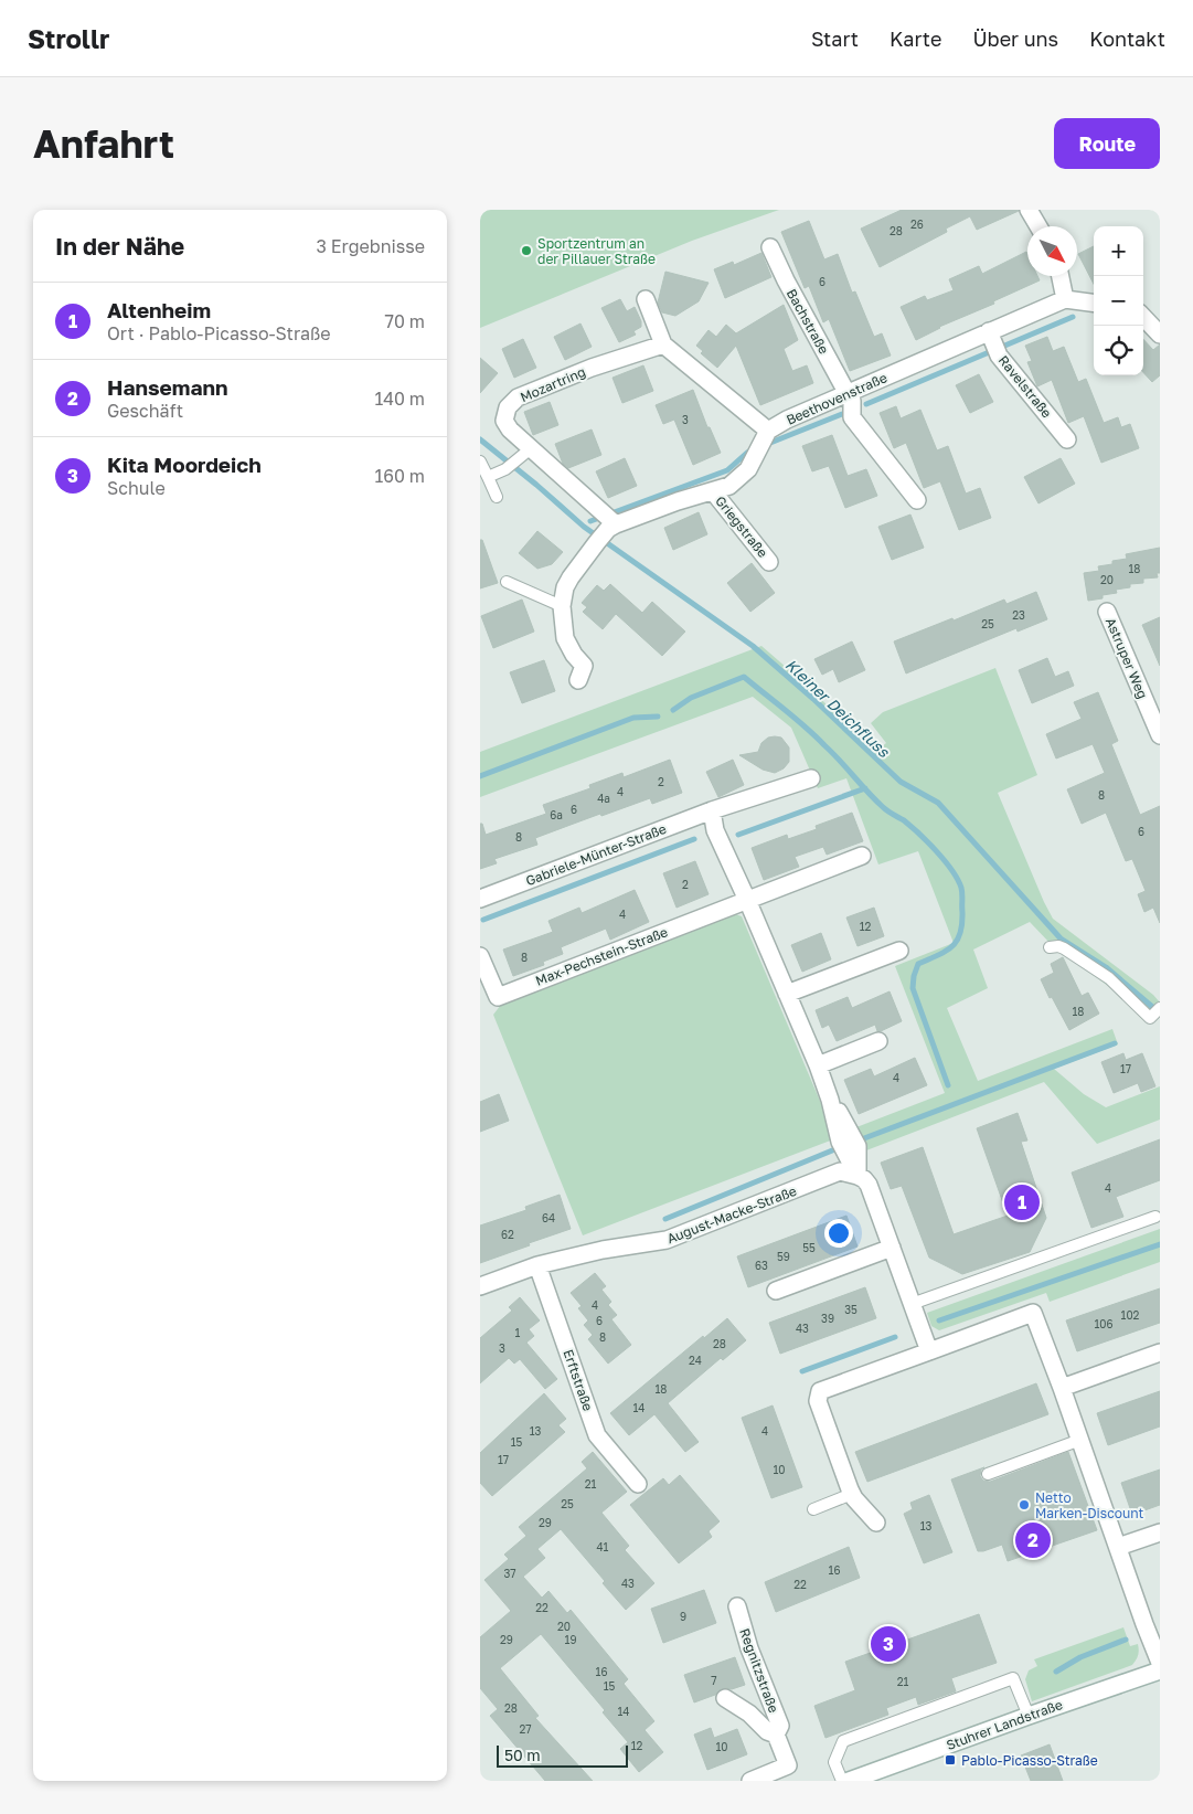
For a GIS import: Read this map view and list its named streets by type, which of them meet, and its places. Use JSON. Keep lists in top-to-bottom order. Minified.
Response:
{"streets":{"street":["Bachstraße","Mozartring","Ravelstraße","Beethovenstraße","Griegstraße","Astruper Weg","Gabriele-Münter-Straße","Max-Pechstein-Straße","August-Macke-Straße","Erftstraße","Regnitzstraße","Stuhrer Landstraße"]},"crossings":[["Bachstraße","Beethovenstraße"],["Ravelstraße","Beethovenstraße"],["August-Macke-Straße","Erftstraße"]],"water":["Kleiner Deichfluss"],"places":{"other":["Sportzentrum an der Pillauer Straße","Netto Marken-Discount"],"transit":["Pablo-Picasso-Straße"]},"house_numbers":["26","28","6","3","18","20","23","25","2","4","8","4a","6","6a","6","8","2","4","12","8","18","17","4","4","64","62","55","59","63","4","35","102","39","6","106","43","1","8","28","3","24","18","14","13","4","15","17","10","21","25","29","13","41","16","37","43","22","22","9","20","29","19","16","7","21","15","28","14","27","12","10"],"scale_bar":"50 m","north":"bottom right","page":{"header":"Strollr","nav":["Start","Karte","Über uns","Kontakt"],"buttons":"Route","title":"Anfahrt","heading":["In der Nähe","3 Ergebnisse"],"map_buttons":["+","−"],"list":[{"mark":"1","name":"Altenheim","note":"Ort · Pablo-Picasso-Straße","value":"70 m"},{"mark":"2","name":"Hansemann","note":"Geschäft","value":"140 m"},{"mark":"3","name":"Kita Moordeich","note":"Schule","value":"160 m"}],"pins":["1","2","3"],"scale":"50 m"}}
